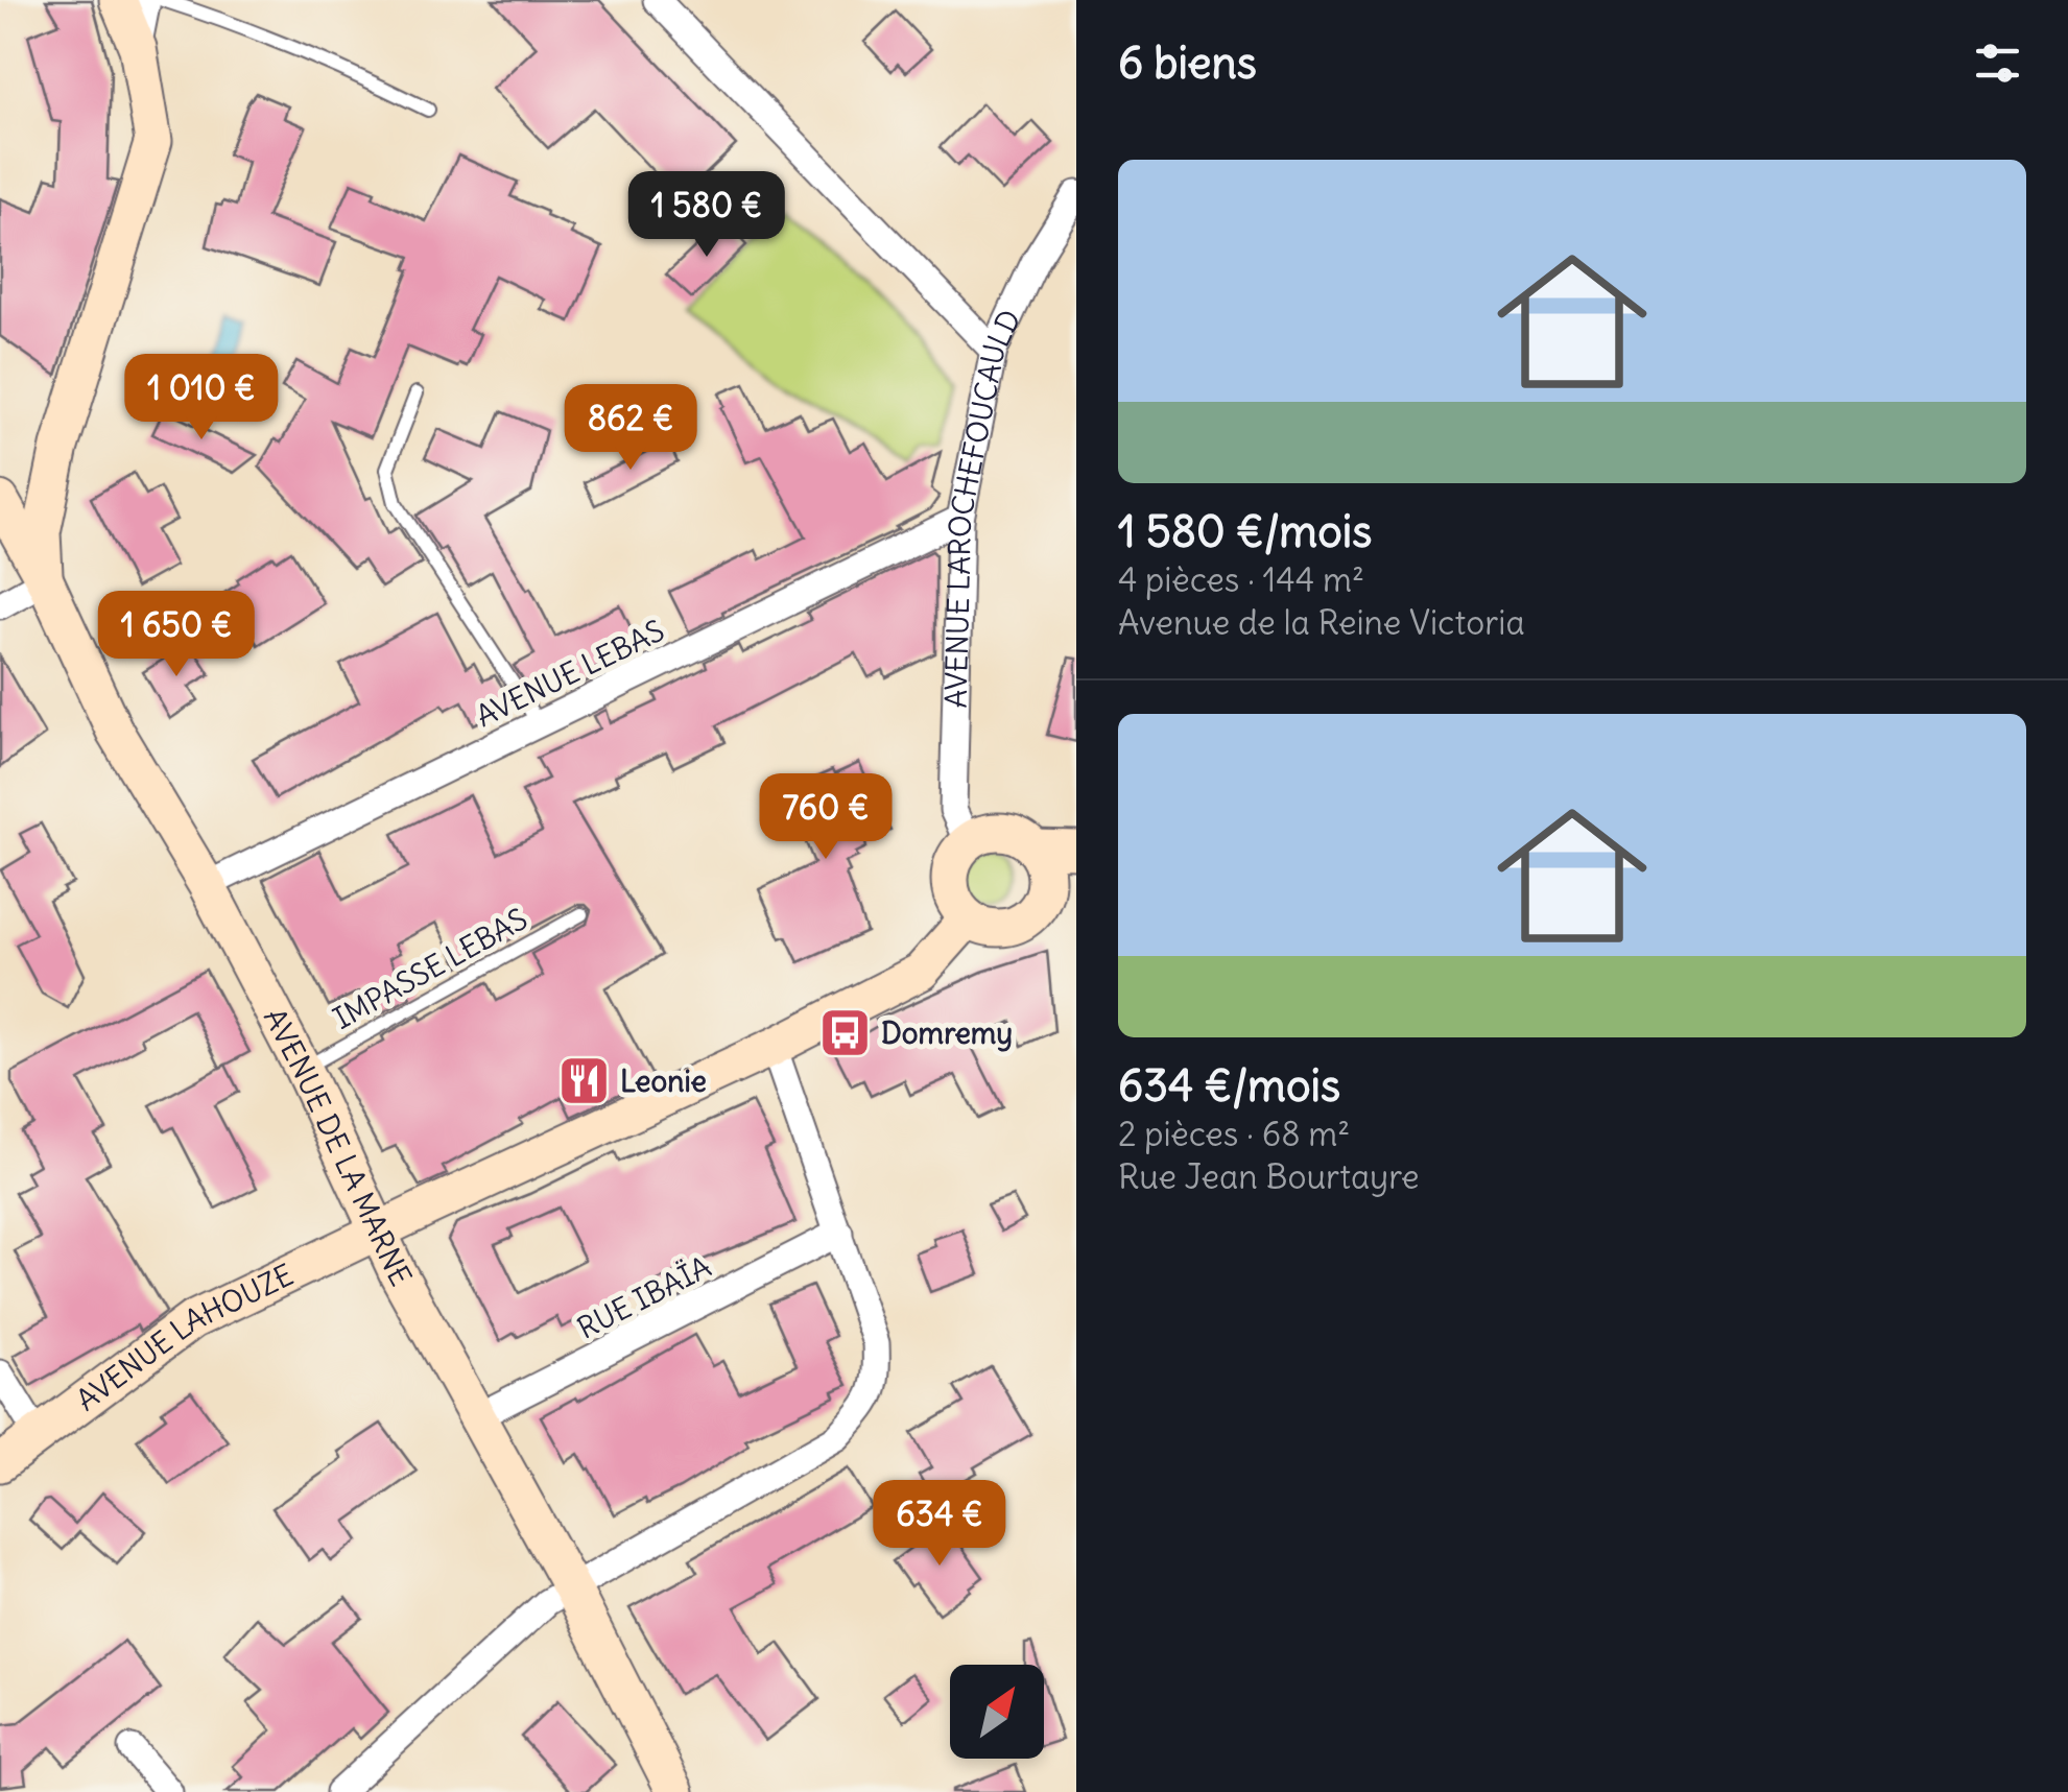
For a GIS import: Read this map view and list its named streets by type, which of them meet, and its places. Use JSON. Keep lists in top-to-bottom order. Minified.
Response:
{"streets":{"main road":["AVENUE DE LA MARNE","AVENUE LAHOUZE"],"street":["AVENUE LAROCHEFOUCAULD","AVENUE LEBAS","RUE IBAÏA"],"lane":["IMPASSE LEBAS"]},"crossings":[["AVENUE LAROCHEFOUCAULD","AVENUE LEBAS"],["AVENUE LEBAS","AVENUE DE LA MARNE"],["IMPASSE LEBAS","AVENUE DE LA MARNE"],["AVENUE DE LA MARNE","RUE IBAÏA"],["AVENUE DE LA MARNE","AVENUE LAHOUZE"]],"places":{"bus stop":["Domremy"],"restaurant":["Leonie"]},"north":"top right","page":{"heading":"6 biens","list":[{"name":"1 580 €/mois","note":"4 pièces · 144 m² · Avenue de la Reine Victoria"},{"name":"634 €/mois","note":"2 pièces · 68 m² · Rue Jean Bourtayre"}],"price":["1 580 €","1 010 €","862 €","1 650 €","760 €","634 €"]}}
